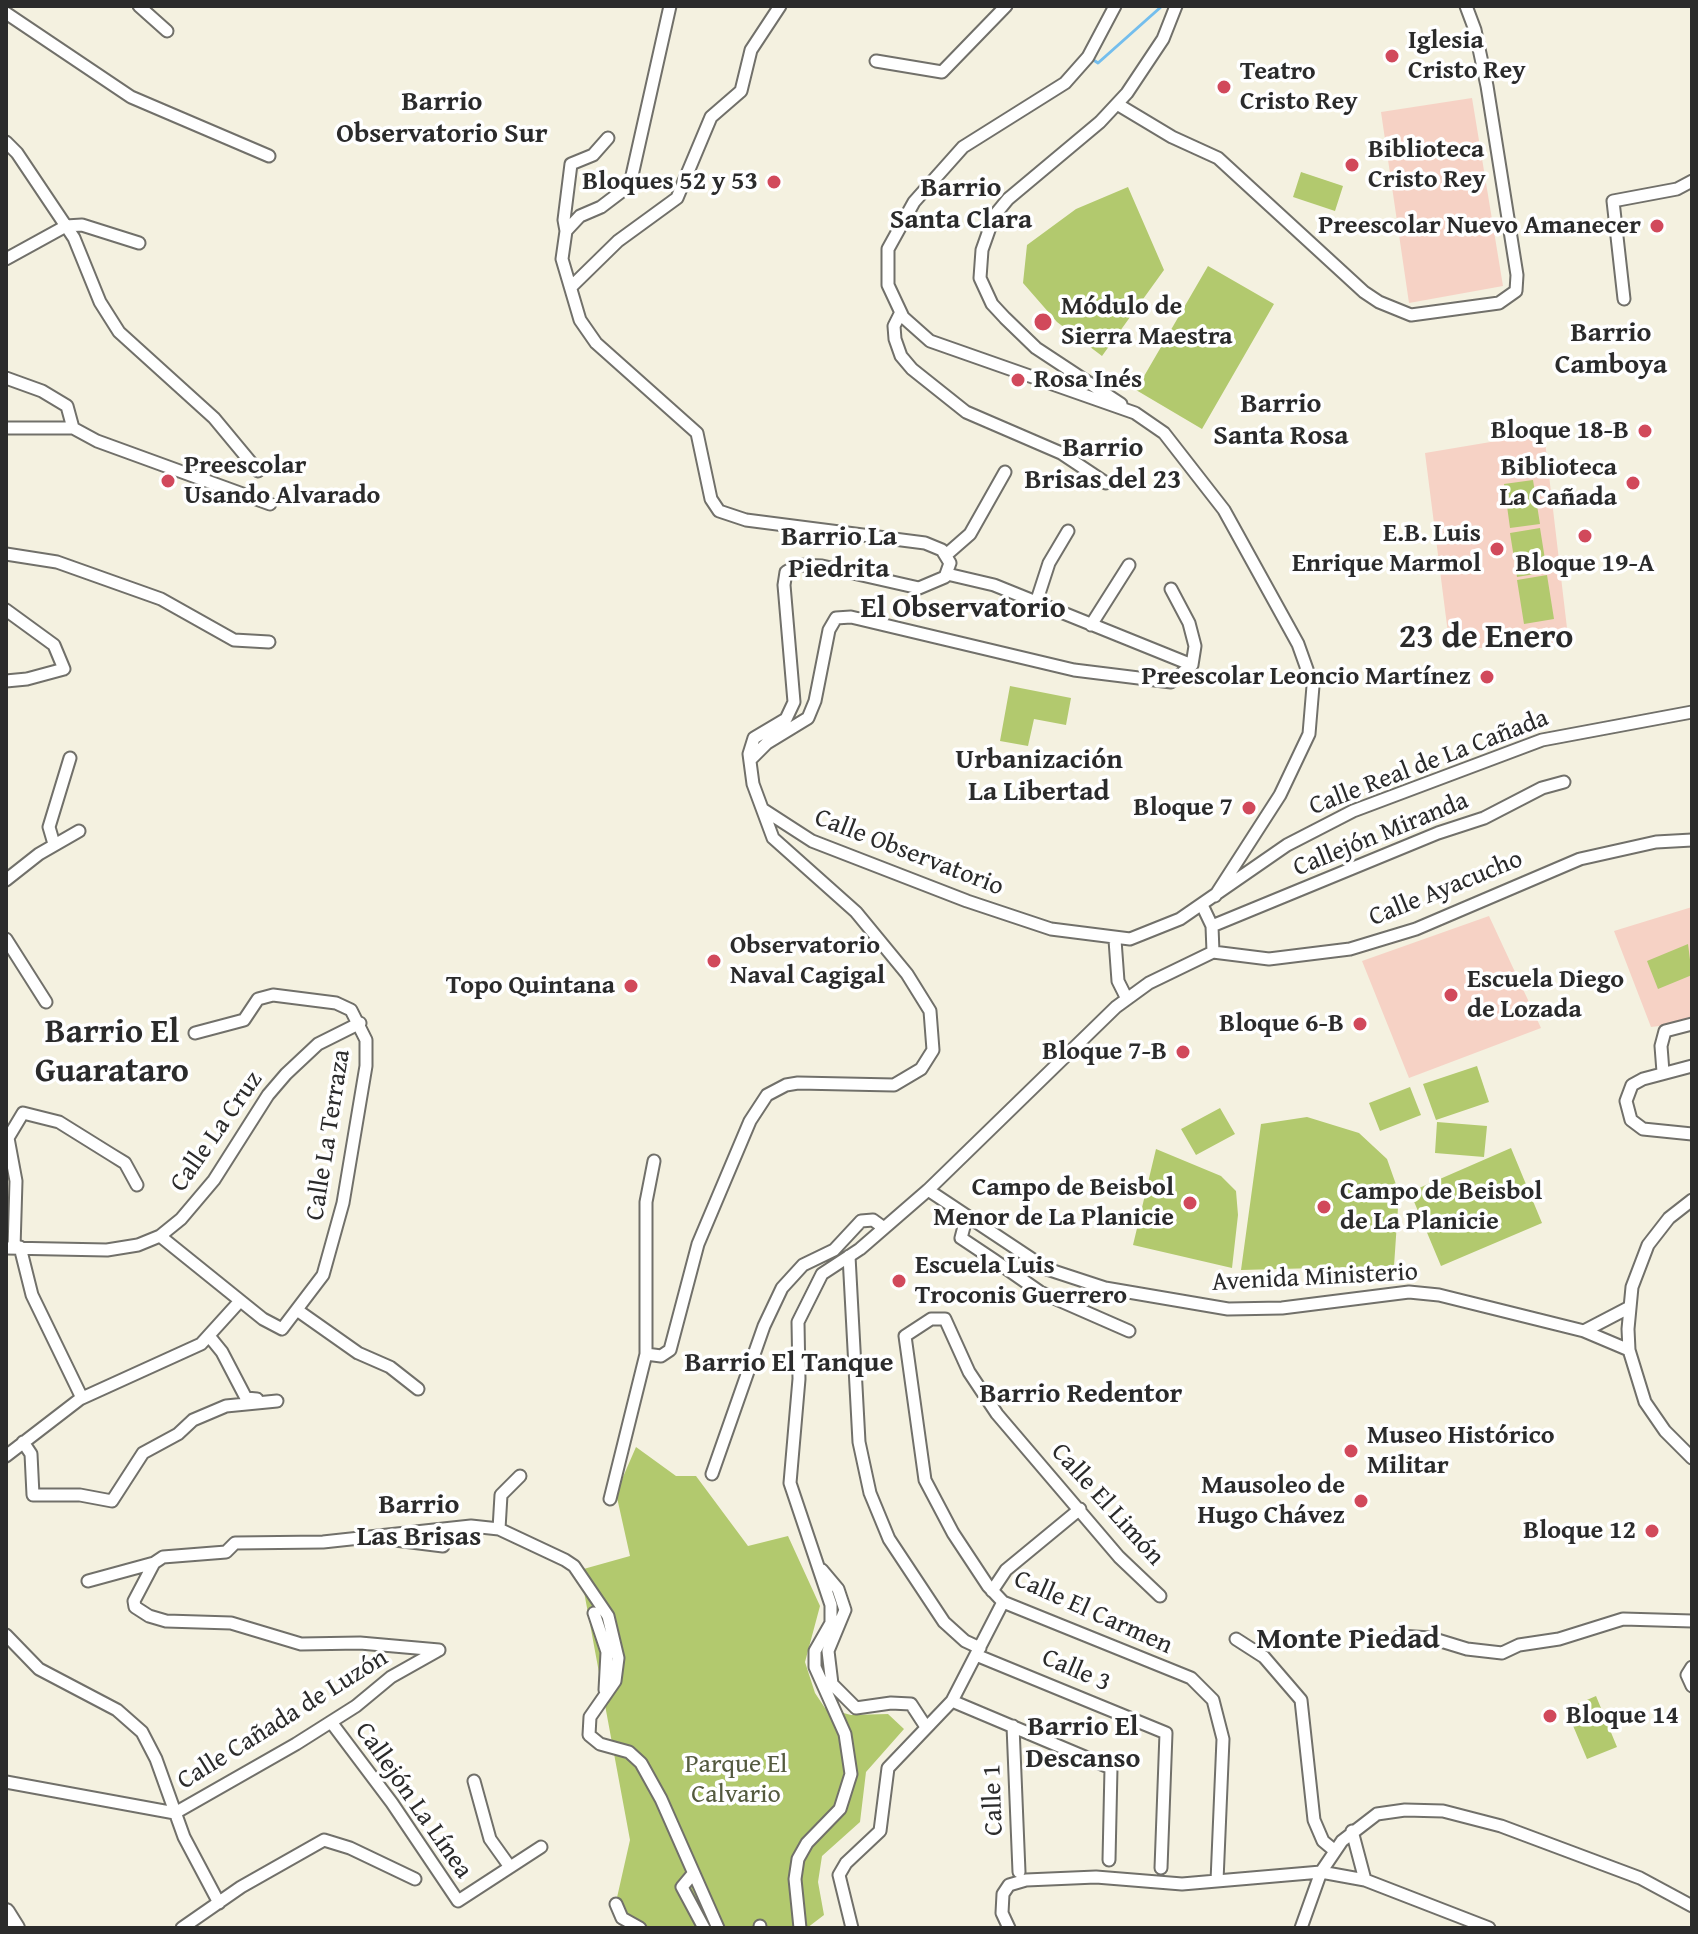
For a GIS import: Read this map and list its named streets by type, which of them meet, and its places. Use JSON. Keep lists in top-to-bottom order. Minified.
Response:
{"streets":{"street":["Calle Real de La Cañada","Callejón Miranda","Calle Observatorio","Calle Ayacucho","Calle La Cruz","Calle La Terraza","Avenida Ministerio","Calle El Limón","Calle El Carmen","Calle 3","Calle Cañada de Luzón","Calle 1","Callejón La Línea"]},"crossings":[["Calle Real de La Cañada","Calle Observatorio"],["Calle La Cruz","Calle La Terraza"],["Calle El Limón","Calle El Carmen"],["Calle Cañada de Luzón","Callejón La Línea"]],"districts":["Barrio Observatorio Sur","Barrio Santa Clara","Barrio Camboya","Barrio Santa Rosa","Barrio Brisas del 23","Barrio La Piedrita","El Observatorio","23 de Enero","Urbanización La Libertad","Barrio El Guarataro","Barrio El Tanque","Barrio Redentor","Barrio Las Brisas","Monte Piedad","Barrio El Descanso"],"parks":["Parque El Calvario"],"places":["Iglesia Cristo Rey","Teatro Cristo Rey","Biblioteca Cristo Rey","Bloques 52 y 53","Preescolar Nuevo Amanecer","Módulo de Sierra Maestra","Rosa Inés","Bloque 18-B","Preescolar Usando Alvarado","Biblioteca La Cañada","Bloque 19-A","E.B. Luis Enrique Marmol","Preescolar Leoncio Martínez","Bloque 7","Observatorio Naval Cagigal","Topo Quintana","Escuela Diego de Lozada","Bloque 6-B","Bloque 7-B","Campo de Beisbol Menor de La Planicie","Campo de Beisbol de La Planicie","Escuela Luis Troconis Guerrero","Museo Histórico Militar","Mausoleo de Hugo Chávez","Bloque 12","Bloque 14"]}
